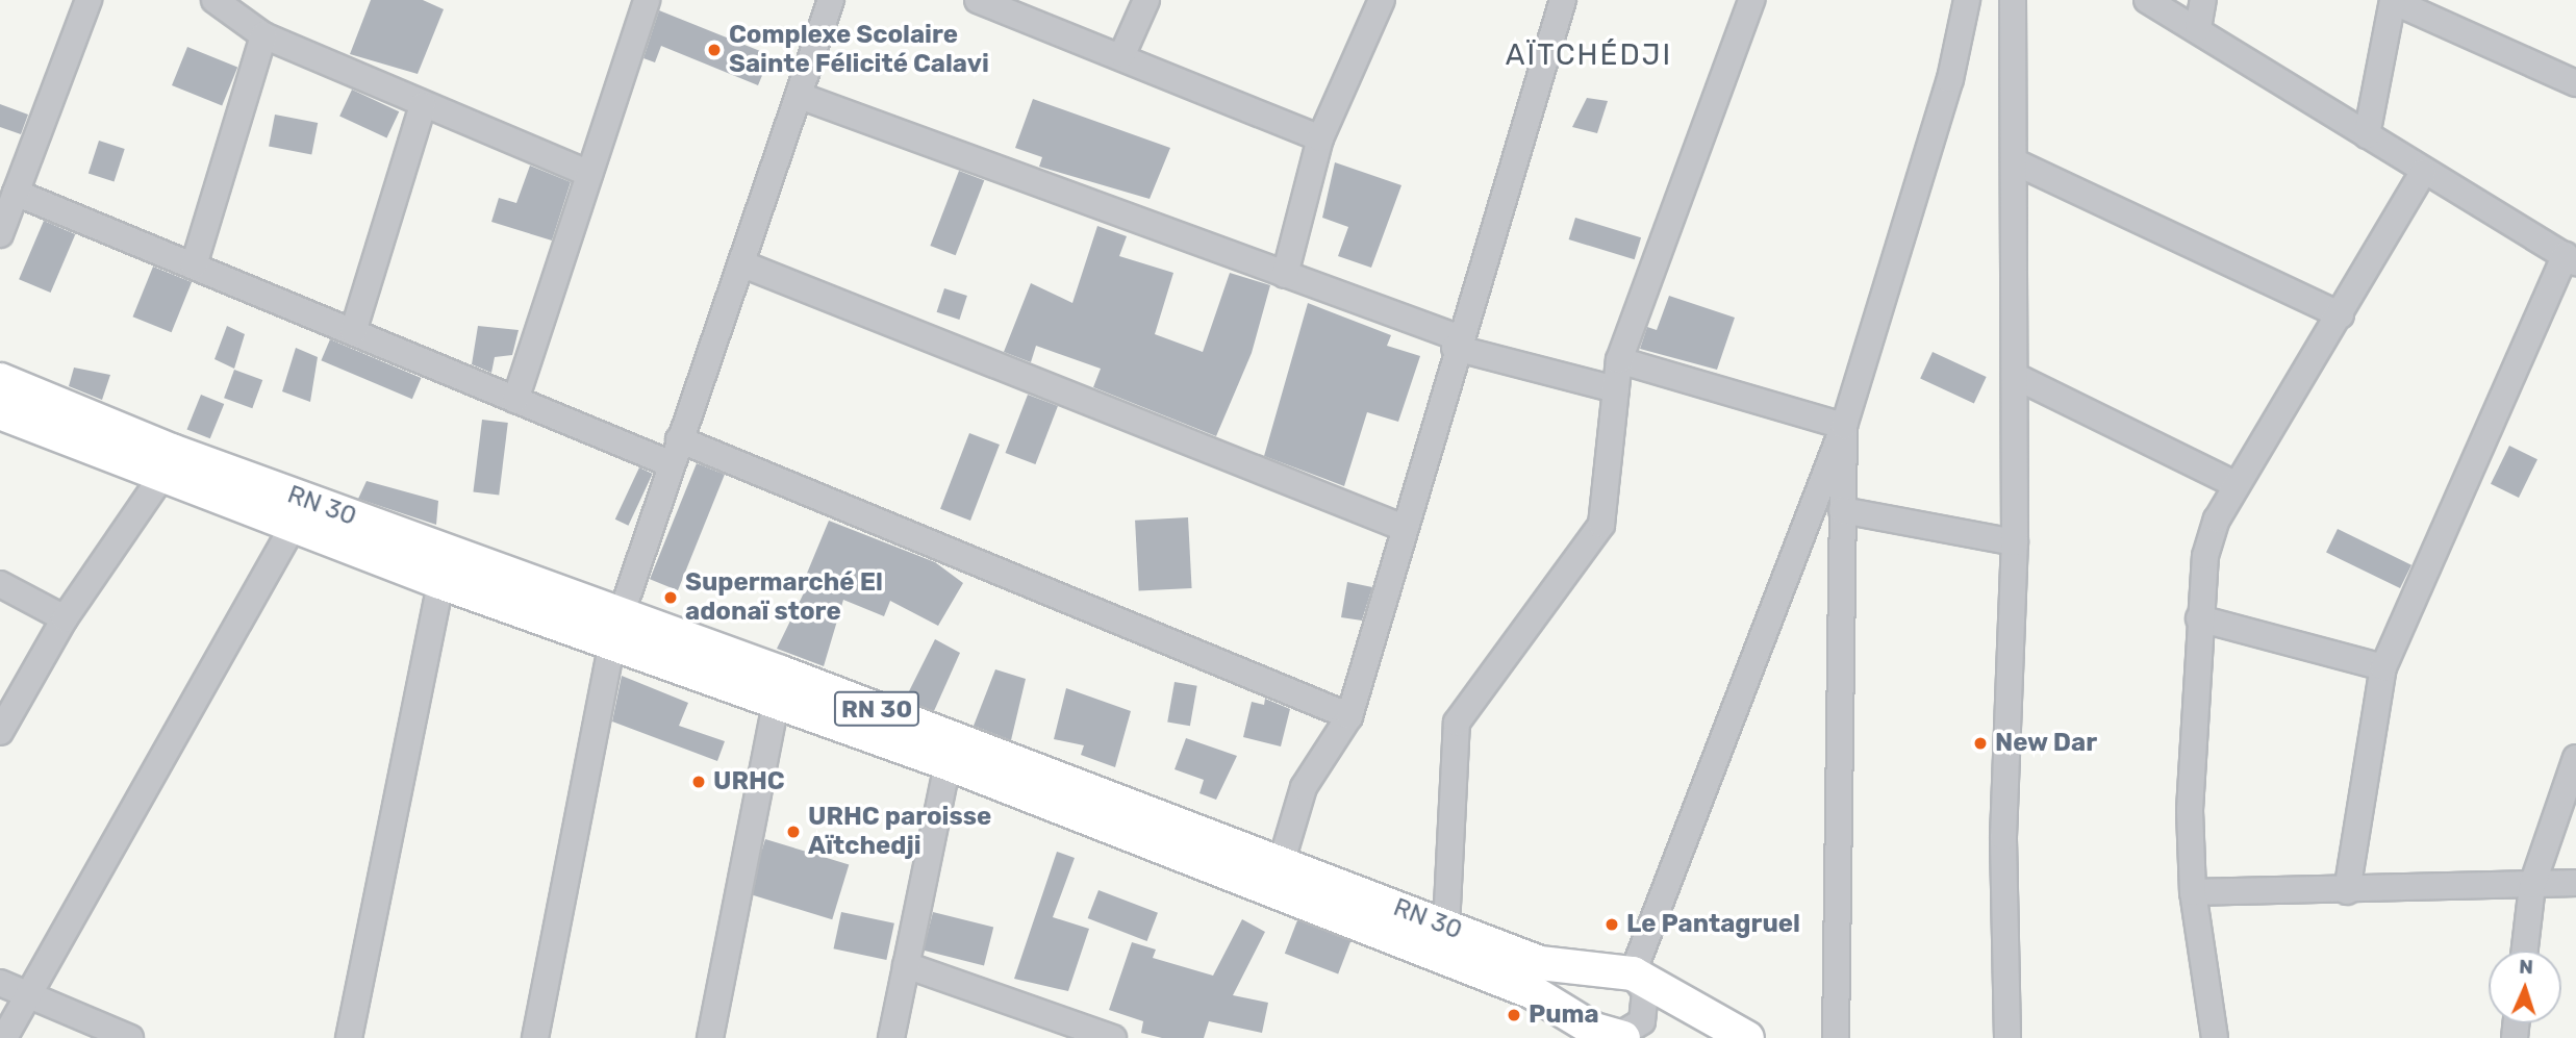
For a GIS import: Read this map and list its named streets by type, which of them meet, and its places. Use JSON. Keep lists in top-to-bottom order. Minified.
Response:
{"streets":{"main road":["RN 30"]},"districts":["AÏTCHÉDJI"],"places":["Complexe Scolaire Sainte Félicité Calavi","Supermarché El adonaï store","New Dar","URHC","URHC paroisse Aïtchedji","Le Pantagruel","Puma"],"north":"top"}
